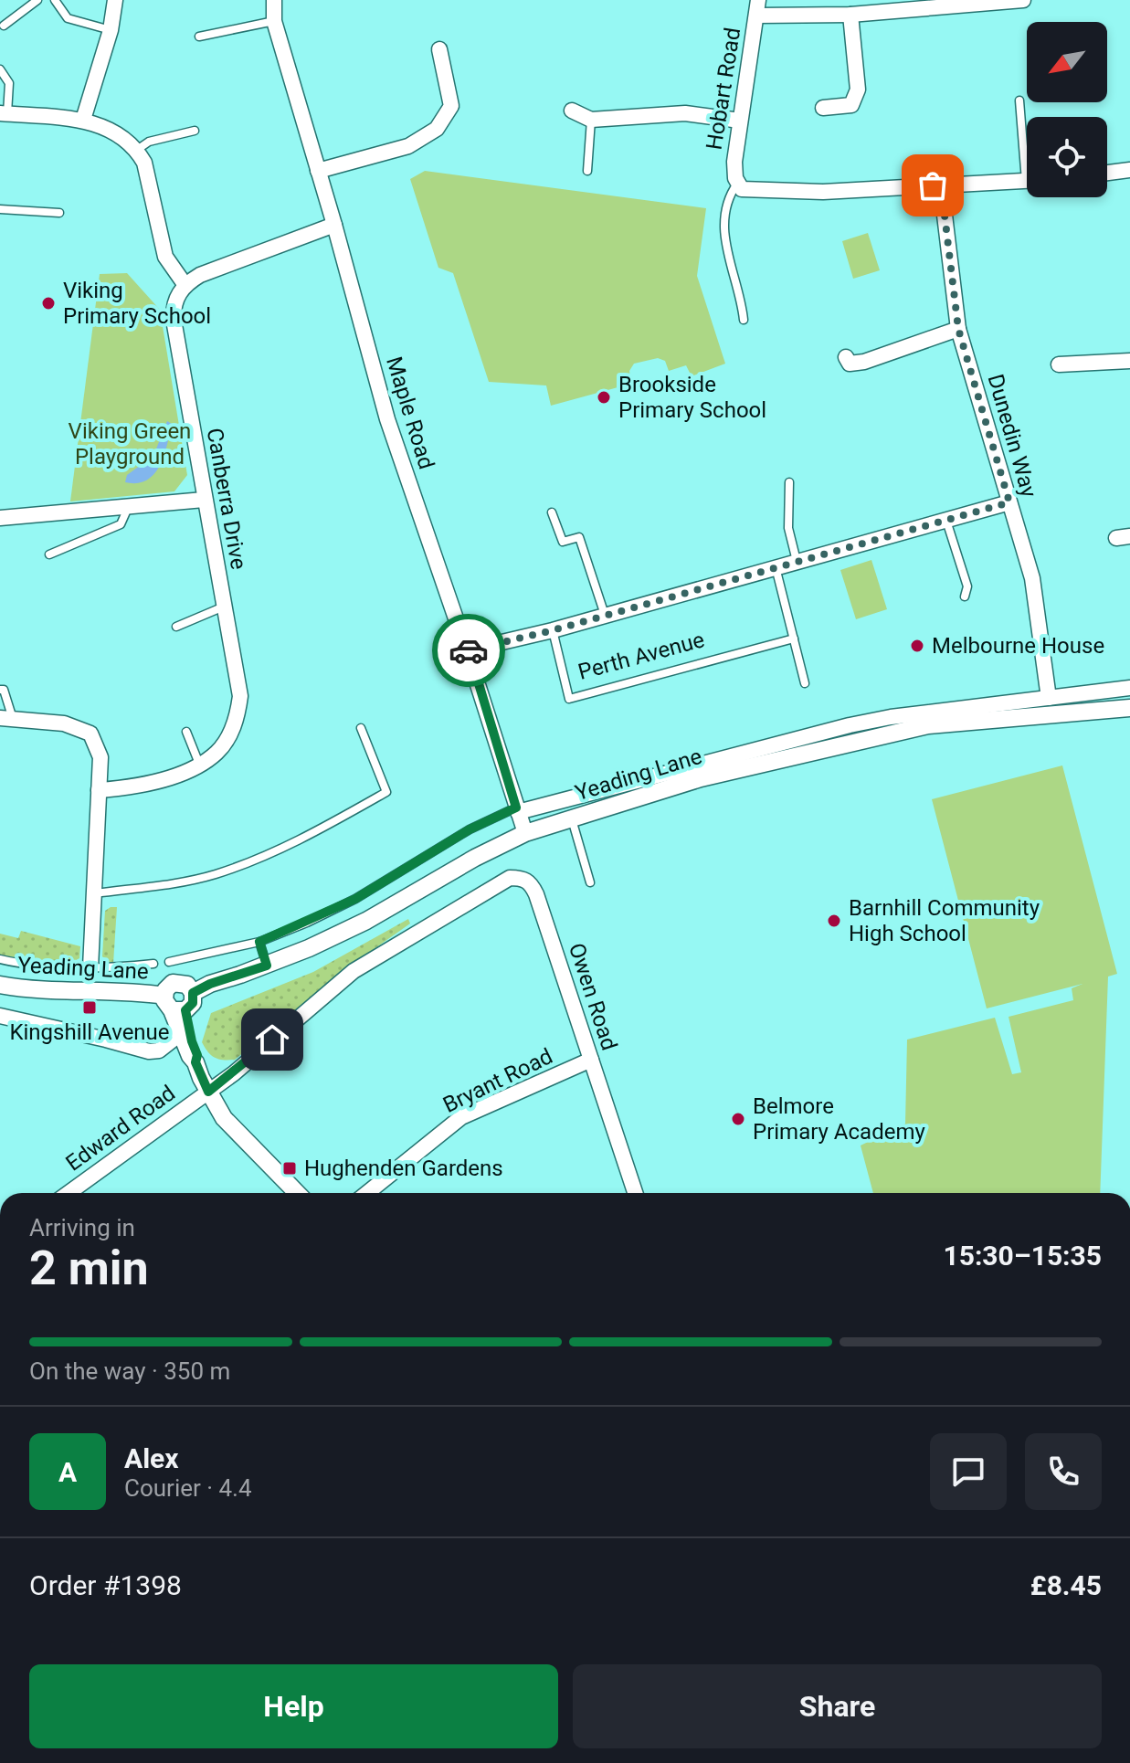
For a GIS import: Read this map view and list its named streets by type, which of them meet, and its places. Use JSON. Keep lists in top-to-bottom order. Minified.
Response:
{"streets":{"street":["Hobart Road","Maple Road","Dunedin Way","Canberra Drive","Yeading Lane","Owen Road","Bryant Road","Edward Road"],"lane":["Perth Avenue"]},"crossings":[["Maple Road","Yeading Lane"],["Owen Road","Bryant Road"],["Owen Road","Edward Road"]],"parks":["Viking Green Playground"],"places":{"other":["Viking Primary School","Brookside Primary School","Melbourne House","Barnhill Community High School","Belmore Primary Academy"],"transit":["Kingshill Avenue","Hughenden Gardens"]},"north":"bottom left","page":{"heading":["2 min","Arriving in","15:30–15:35"],"panel":["Alex","Courier · 4.4","Order #1398","£8.45"],"bar":"On the way · 350 m","round":"A","buttons":["Help","Share"]}}
